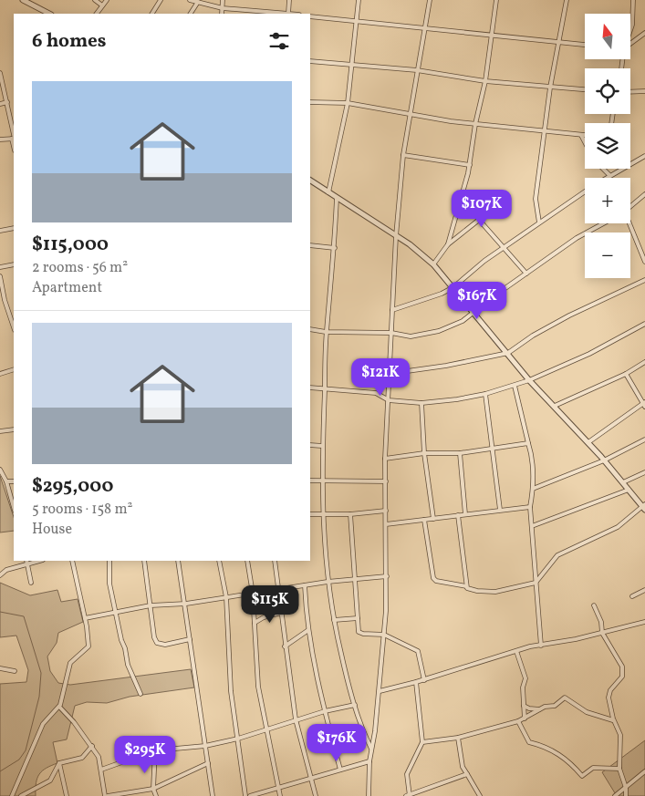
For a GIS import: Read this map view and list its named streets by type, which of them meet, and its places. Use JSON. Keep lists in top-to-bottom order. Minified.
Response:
{"north":"top","page":{"map_buttons":["+","−"],"heading":"6 homes","list":[{"name":"$115,000","note":"2 rooms · 56 m² · Apartment"},{"name":"$295,000","note":"5 rooms · 158 m² · House"}],"price":["$107K","$167K","$121K","$115K","$176K","$295K"]}}
